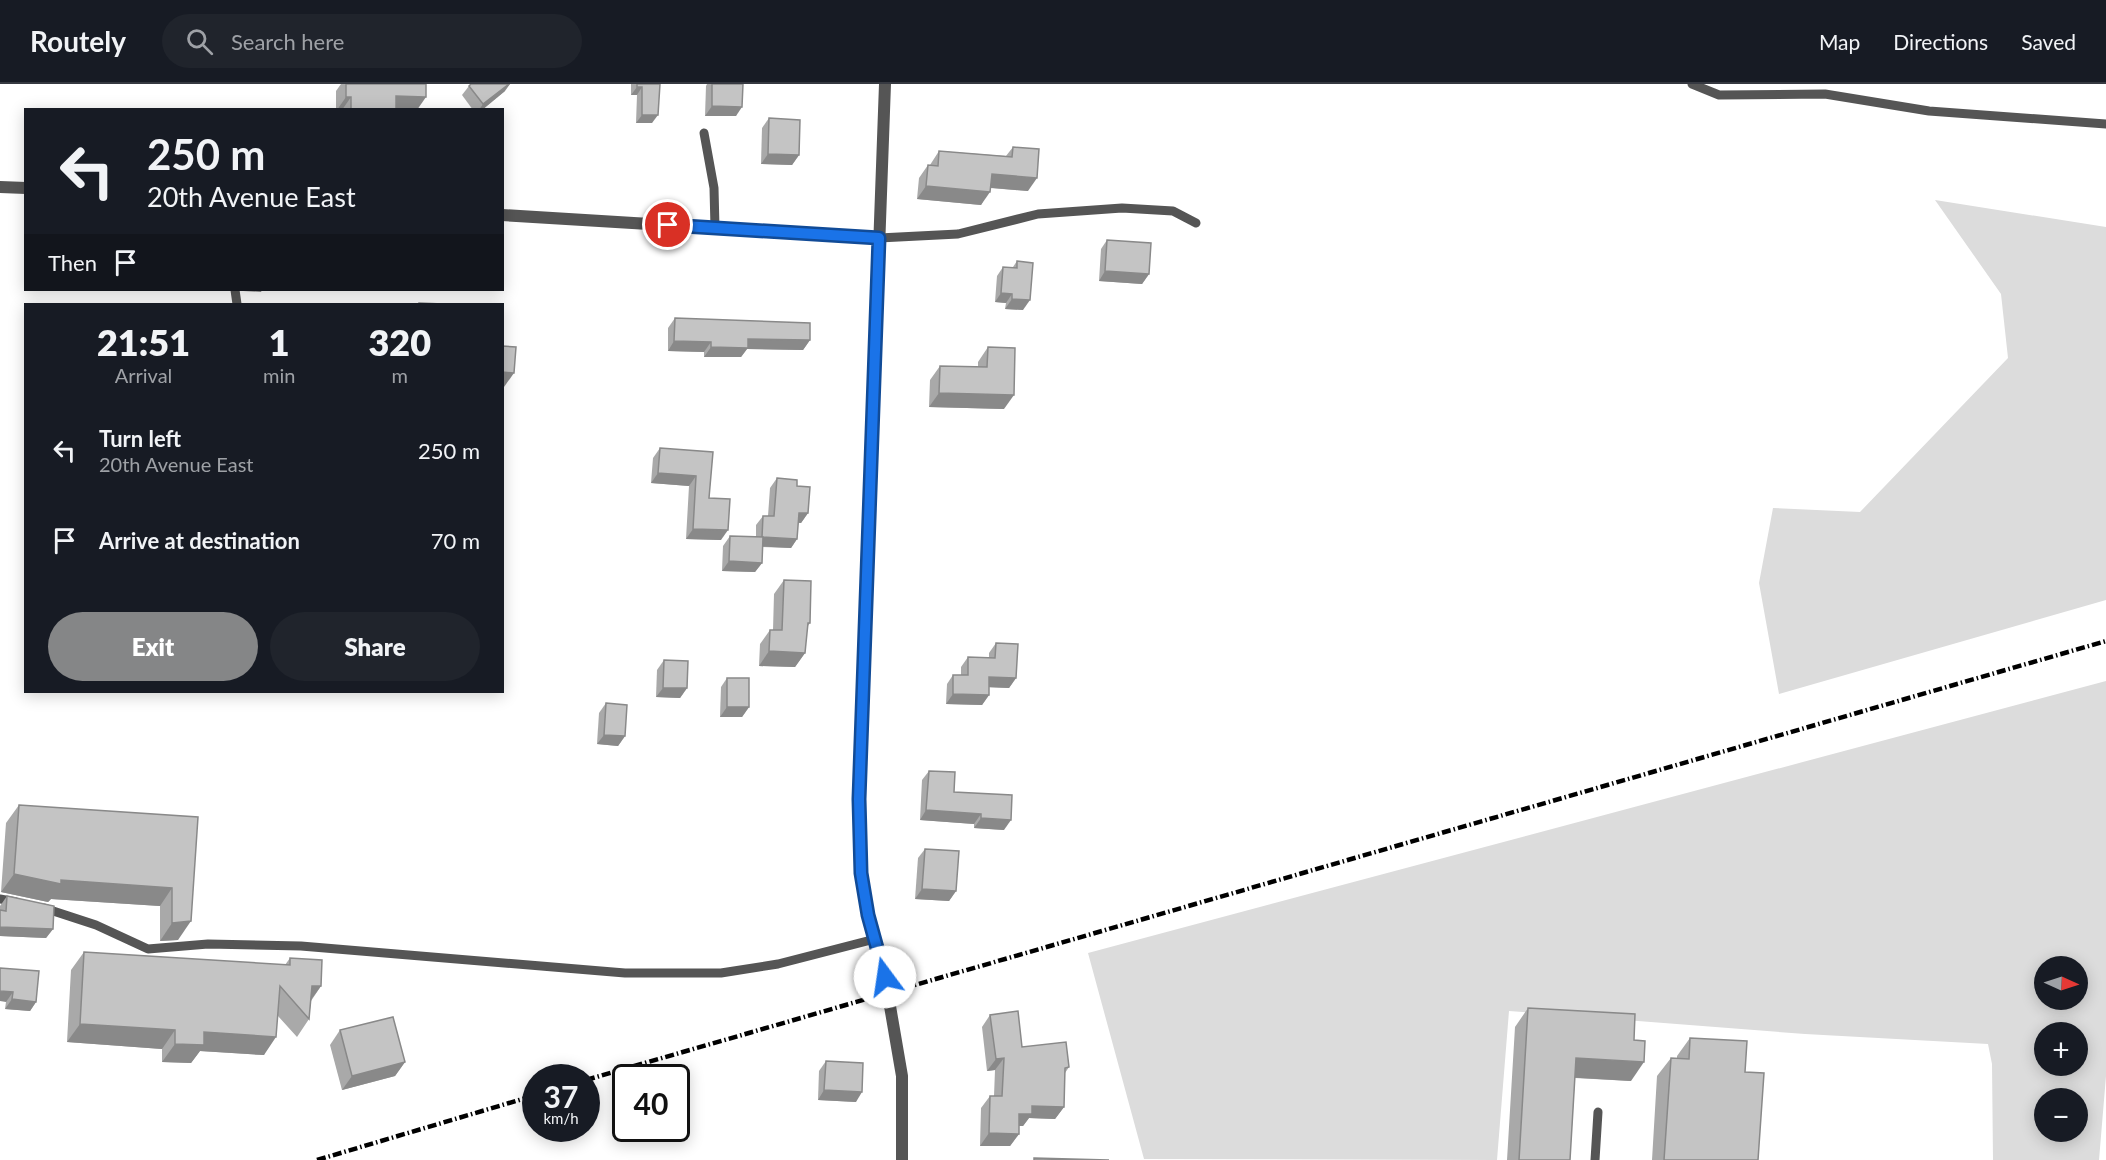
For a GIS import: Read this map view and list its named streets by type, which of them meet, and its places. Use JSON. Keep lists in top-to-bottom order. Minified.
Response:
{"north":"right","page":{"header":"Routely","search":"Search here","nav":["Map","Directions","Saved"],"turn":["250 m","20th Avenue East"],"then":"Then","eta":["21:51","Arrival","1","min","320","m"],"list":[{"name":"Turn left","note":"20th Avenue East","value":"250 m"},{"name":"Arrive at destination","value":"70 m"}],"buttons":["Exit","Share"],"map_buttons":["+","−"],"speed":"37 km/h","limit":"40"}}
